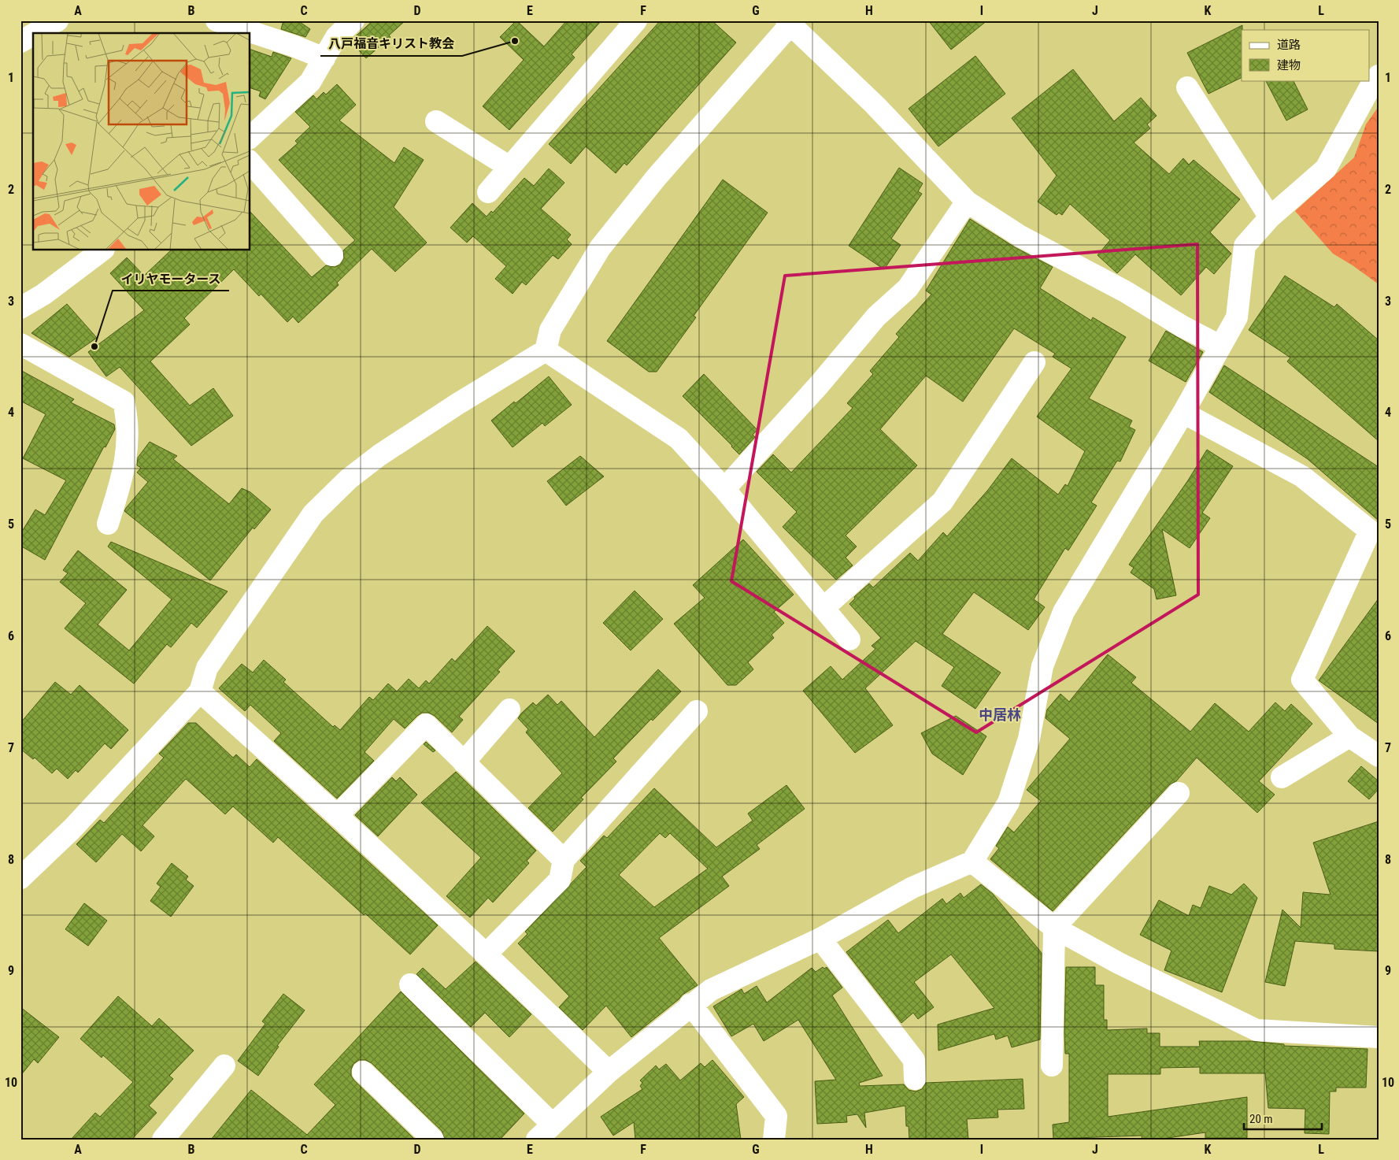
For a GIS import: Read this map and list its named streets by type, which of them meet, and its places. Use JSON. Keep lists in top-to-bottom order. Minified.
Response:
{"districts":["中居林"],"places":["八戸福音キリスト教会","イリヤモータース"],"legend":["道路","建物"],"scale_bar":"20 m","grid":{"columns":["A","B","C","D","E","F","G","H","I","J","K","L"],"rows":["1","2","3","4","5","6","7","8","9","10"]}}
